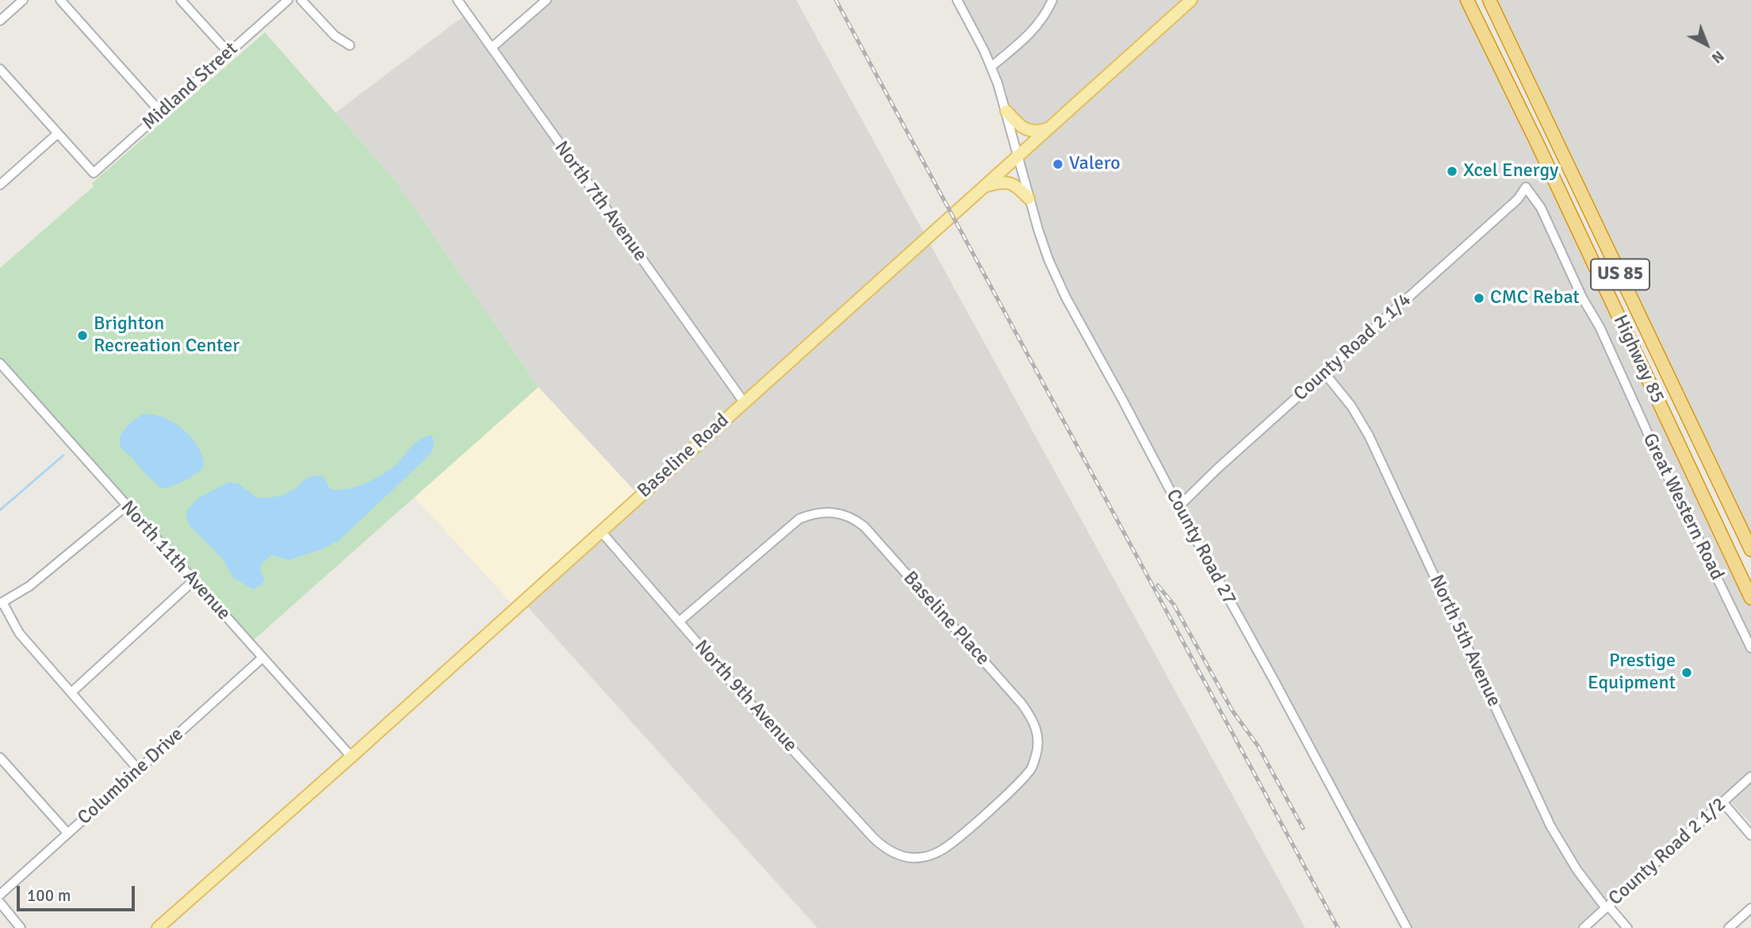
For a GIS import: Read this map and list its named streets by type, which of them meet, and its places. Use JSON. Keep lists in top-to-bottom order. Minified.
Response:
{"streets":{"highway":["US 85","Highway 85"],"main road":["Baseline Road"],"street":["Midland Street","North 7th Avenue","County Road 2 1/4","Great Western Road","County Road 27","North 11th Avenue","Baseline Place","North 5th Avenue","North 9th Avenue","Columbine Drive","County Road 2 1/2"]},"crossings":[["North 7th Avenue","Baseline Road"],["County Road 2 1/4","Great Western Road"],["County Road 2 1/4","County Road 27"],["County Road 2 1/4","North 5th Avenue"],["Baseline Road","County Road 27"],["Baseline Road","North 11th Avenue"],["Baseline Road","North 9th Avenue"],["North 11th Avenue","Columbine Drive"],["Baseline Place","North 9th Avenue"],["North 5th Avenue","County Road 2 1/2"]],"places":["Valero","Xcel Energy","CMC Rebat","Brighton Recreation Center","Prestige Equipment"],"scale_bar":"100 m","north":"bottom right"}
